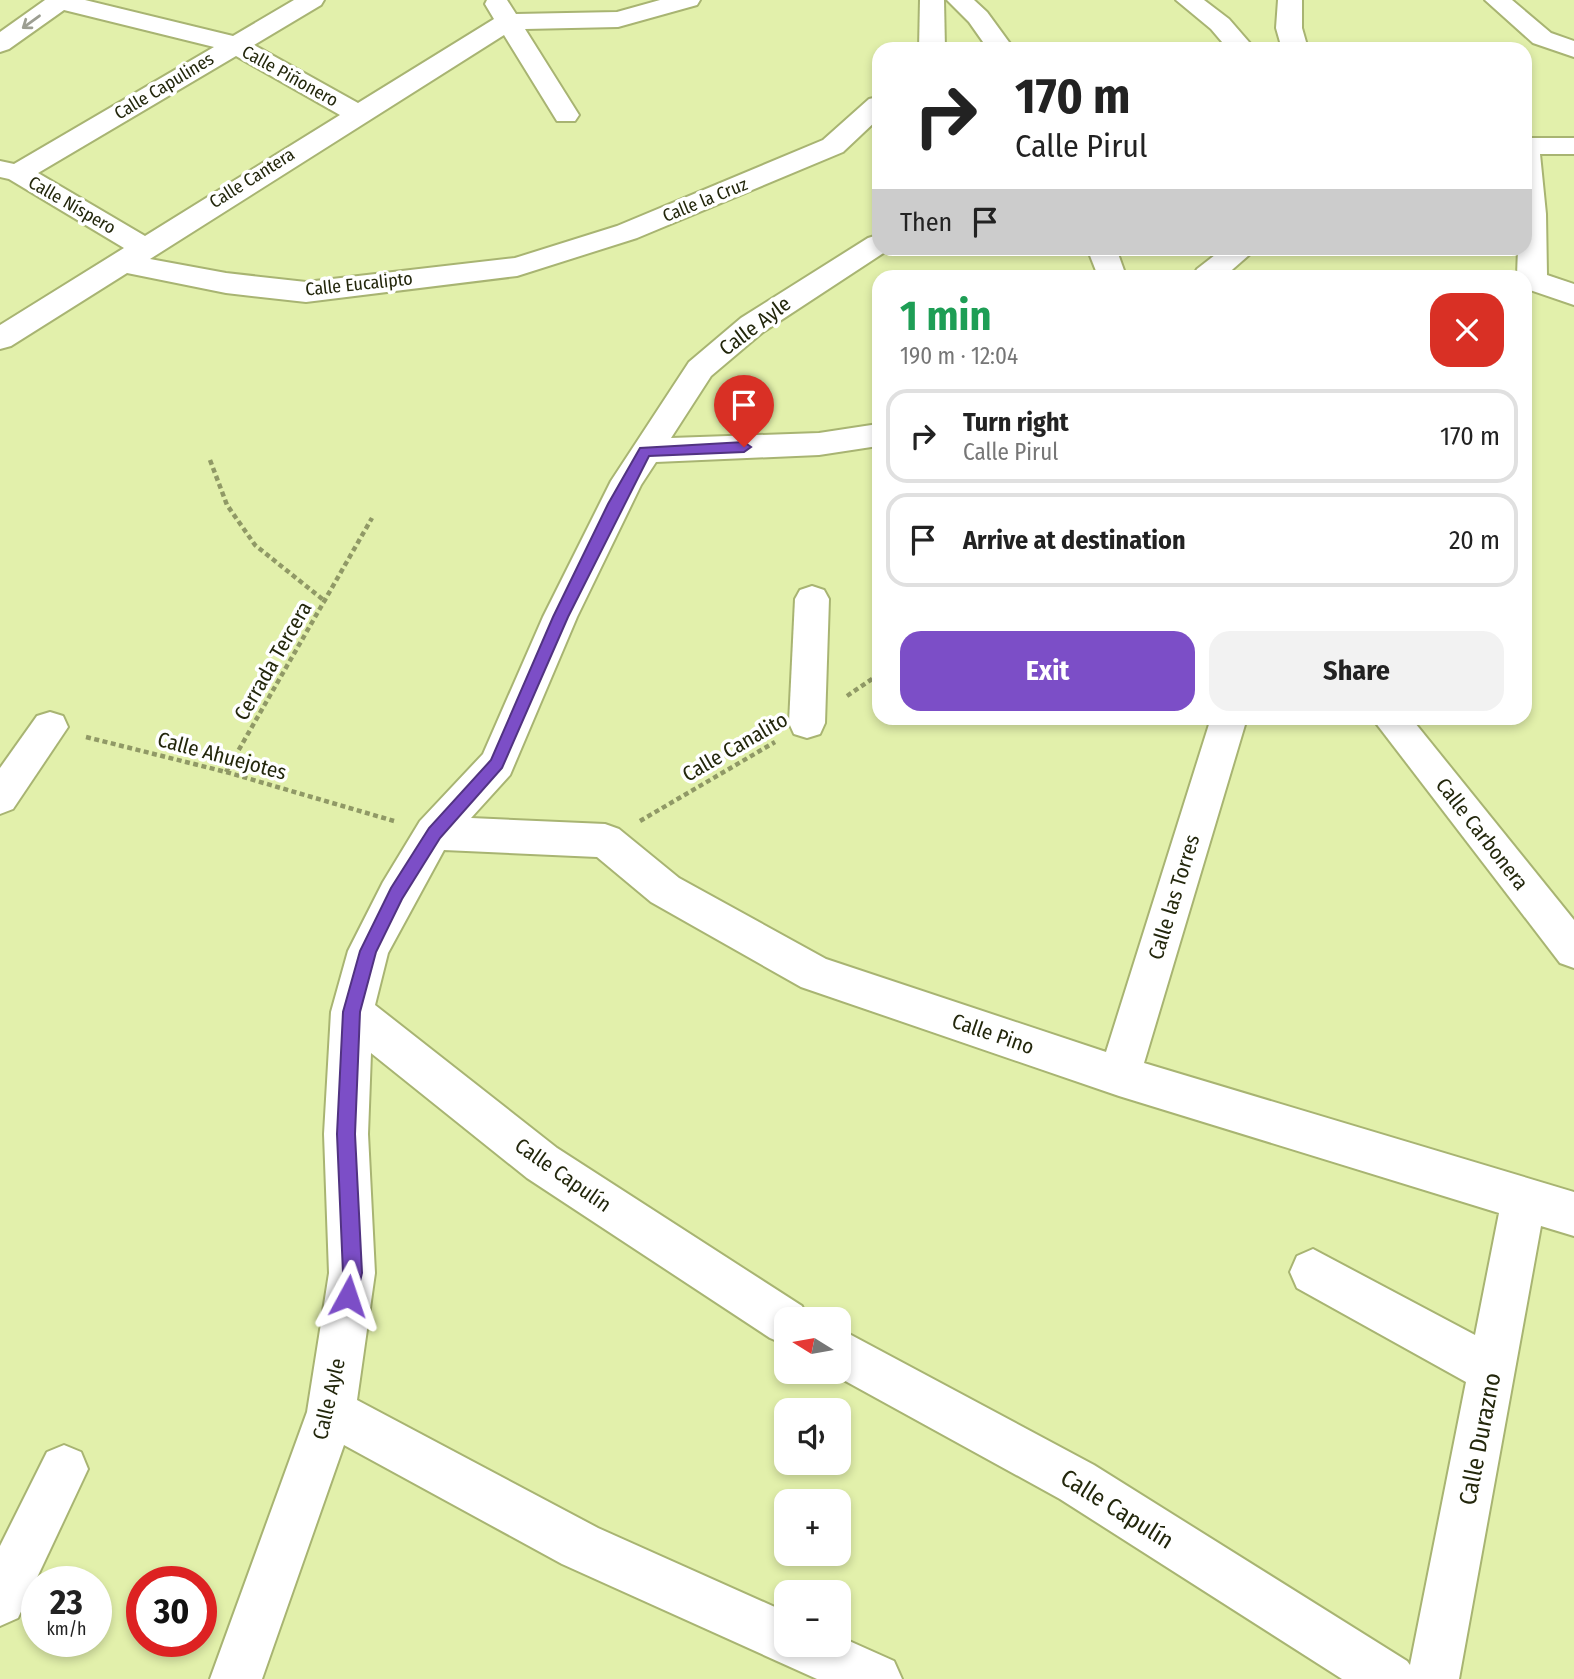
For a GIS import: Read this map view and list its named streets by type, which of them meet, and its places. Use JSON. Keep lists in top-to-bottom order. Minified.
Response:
{"streets":{"street":["Calle Piñonero","Calle Capulines","Calle Cantera","Calle la Cruz","Calle Níspero","Calle Eucalipto","Calle Ayle","Calle Carbonera","Calle las Torres","Calle Pino","Calle Capulín","Calle Durazno"],"path":["Cerrada Tercera","Calle Canalito","Calle Ahuejotes"]},"crossings":[["Calle Piñonero","Calle Capulines"],["Calle Piñonero","Calle Cantera"],["Calle Capulines","Calle Níspero"],["Calle Cantera","Calle Níspero"],["Calle Cantera","Calle Eucalipto"],["Calle la Cruz","Calle Eucalipto"],["Calle Níspero","Calle Eucalipto"],["Calle Ayle","Calle Ahuejotes"],["Calle Ayle","Calle Capulín"],["Cerrada Tercera","Calle Ahuejotes"],["Calle Canalito","Calle Pino"],["Calle las Torres","Calle Pino"],["Calle Pino","Calle Durazno"]],"north":"left","page":{"turn":["170 m","Calle Pirul"],"then":"Then","heading":["1 min","190 m · 12:04"],"list":[{"name":"Turn right","note":"Calle Pirul","value":"170 m"},{"name":"Arrive at destination","value":"20 m"}],"buttons":["Exit","Share"],"map_buttons":["+","−"],"speed":"23 km/h","limit":"30"}}
